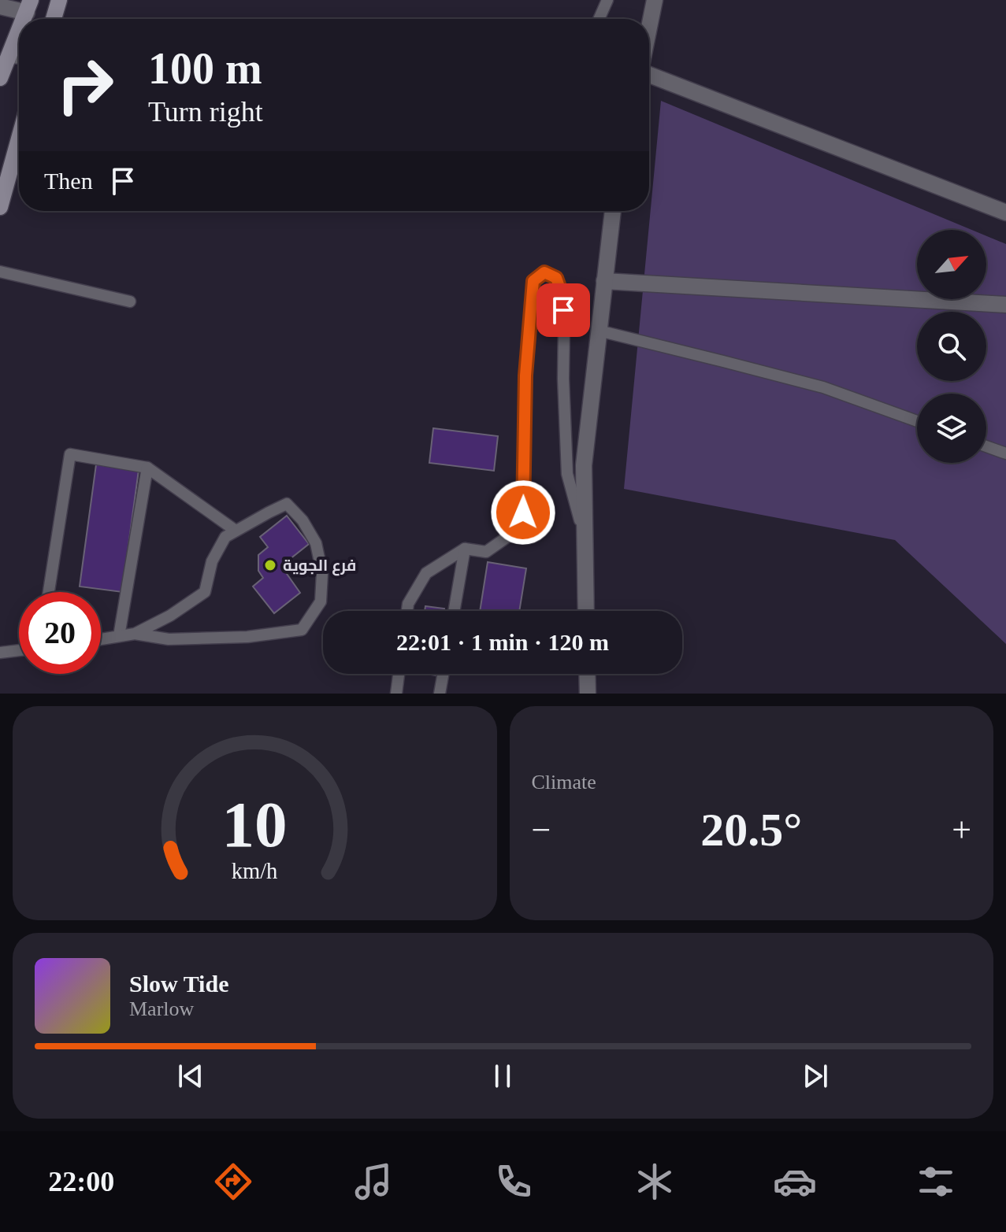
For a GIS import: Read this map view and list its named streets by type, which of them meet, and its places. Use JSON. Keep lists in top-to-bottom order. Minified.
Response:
{"places":["فرع الجوية"],"north":"top right","page":{"turn":["100 m","Turn right"],"then":"Then","limit":"20","trip":"22:01 · 1 min · 120 m","tile":"Climate","heat":["−","20.5°","+"],"song":["Slow Tide","Marlow"],"tabs":"22:00","gauge":["10","km/h"]}}
